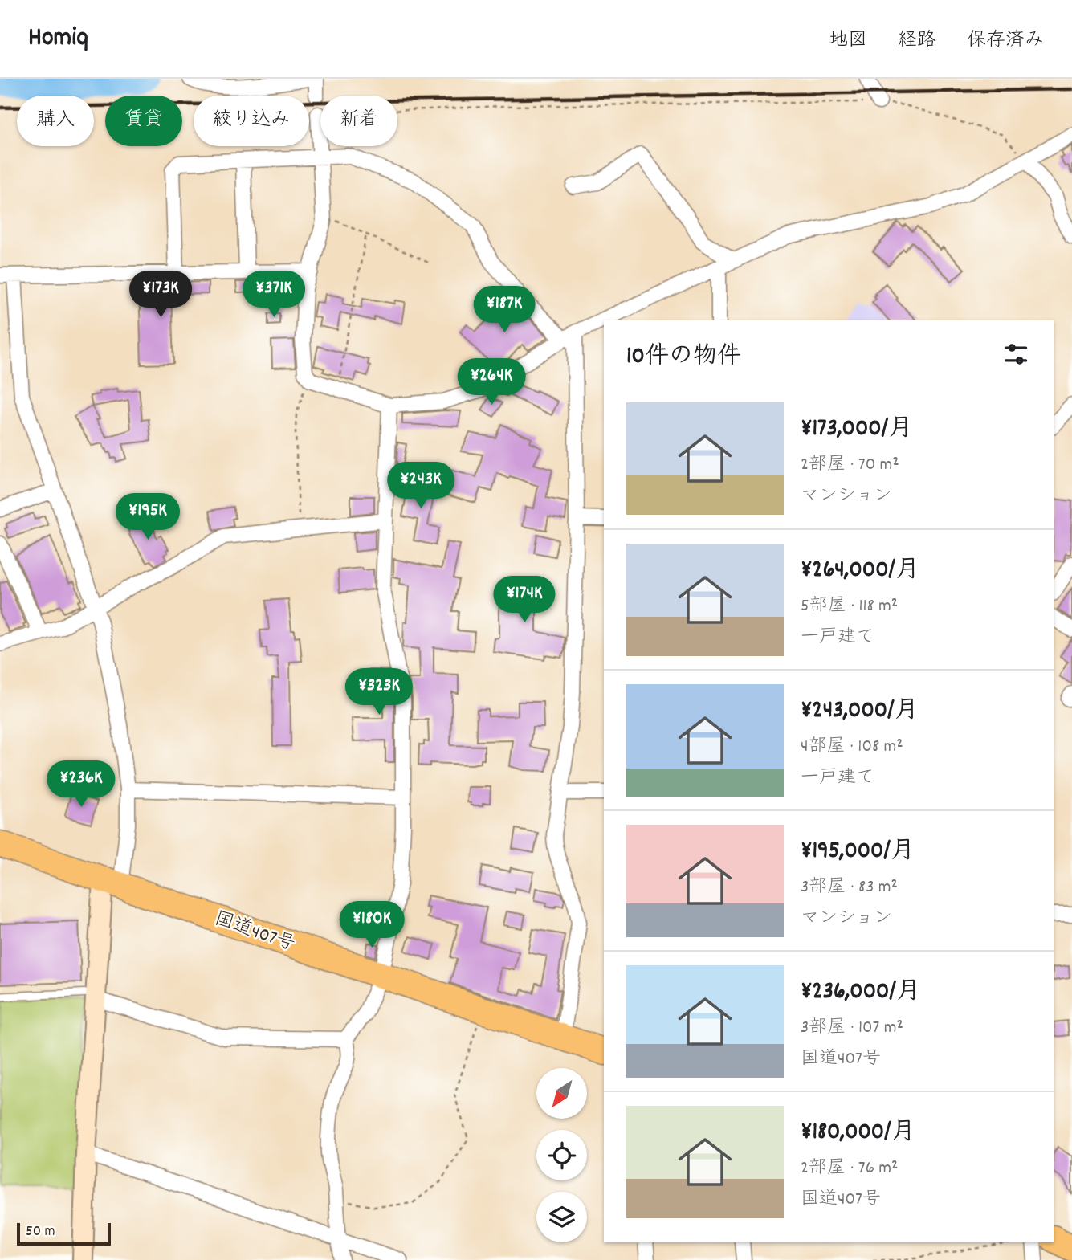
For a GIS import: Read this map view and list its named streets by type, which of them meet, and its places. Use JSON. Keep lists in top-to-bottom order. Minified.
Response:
{"streets":{"highway":["国道407号"]},"scale_bar":"50 m","north":"bottom left","page":{"header":"Homiq","nav":["地図","経路","保存済み"],"chip":["購入","賃貸","絞り込み","新着"],"price":["¥173K","¥371K","¥187K","¥264K","¥243K","¥195K","¥174K","¥323K","¥236K","¥180K"],"heading":"10件の物件","list":[{"name":"¥173,000/月","note":"2部屋 · 70 m² · マンション"},{"name":"¥264,000/月","note":"5部屋 · 118 m² · 一戸建て"},{"name":"¥243,000/月","note":"4部屋 · 108 m² · 一戸建て"},{"name":"¥195,000/月","note":"3部屋 · 83 m² · マンション"},{"name":"¥236,000/月","note":"3部屋 · 107 m² · 国道407号"},{"name":"¥180,000/月","note":"2部屋 · 76 m² · 国道407号"}],"scale":"50 m"}}
